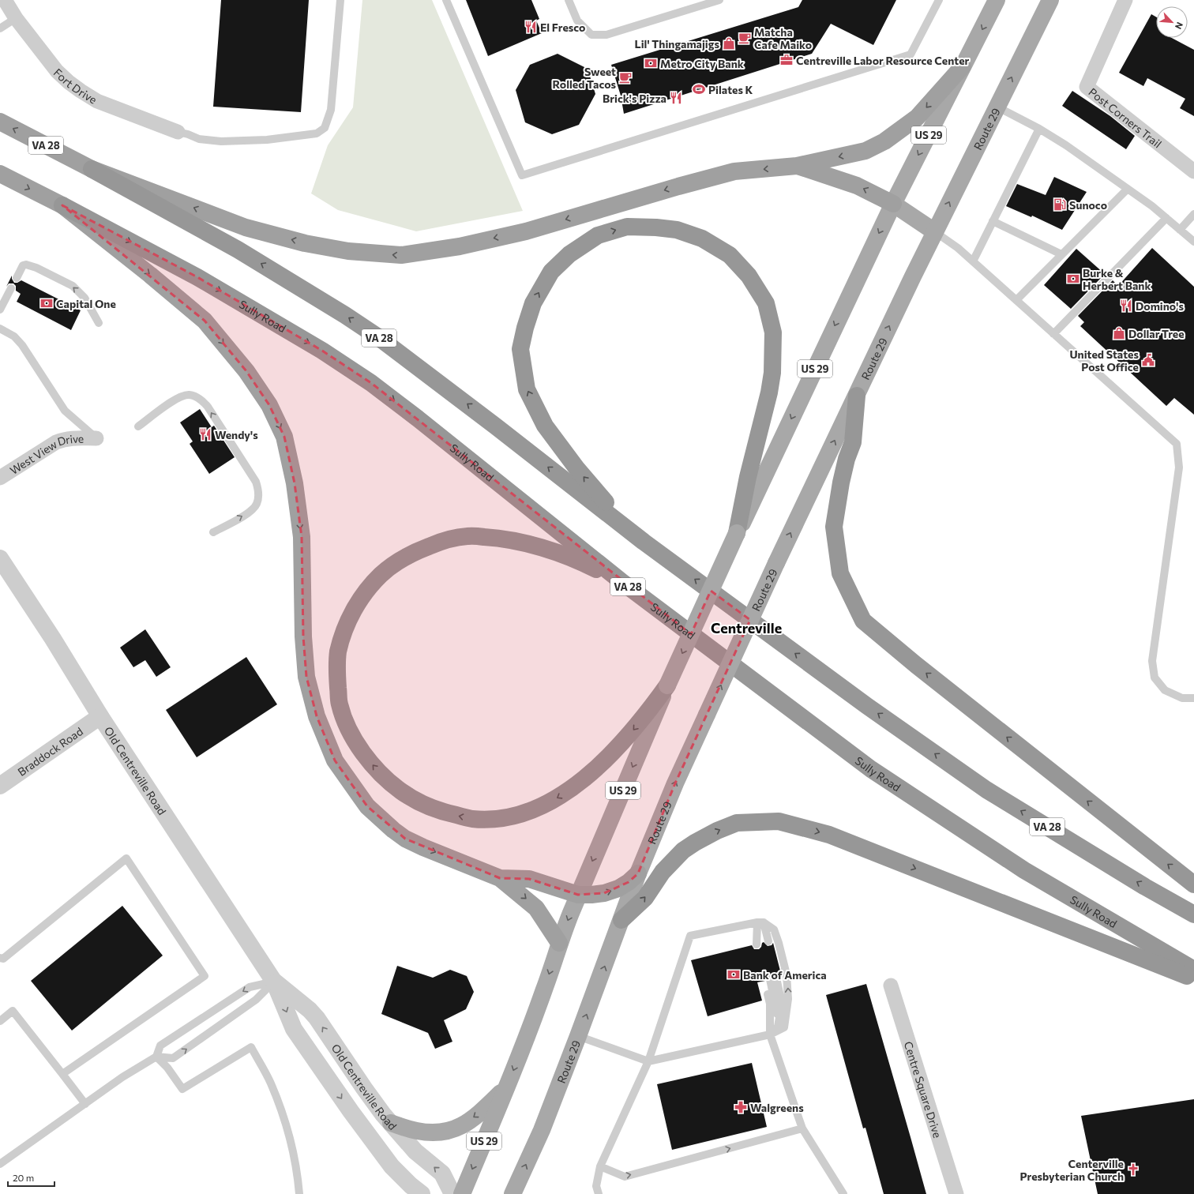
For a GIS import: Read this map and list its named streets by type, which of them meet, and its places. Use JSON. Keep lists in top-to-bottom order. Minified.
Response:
{"streets":{"highway":["VA 28","Sully Road"],"main road":["Route 29","US 29"],"street":["Fort Drive","Post Corners Trail","West View Drive","Braddock Road","Old Centreville Road","Centre Square Drive"]},"crossings":[["VA 28","Sully Road"],["Braddock Road","Old Centreville Road"]],"districts":["Centreville"],"places":{"restaurant":["El Fresco","Brick's Pizza","Domino's","Wendy's"],"cafe":["Matcha Cafe Maiko","Sweet Rolled Tacos"],"shop":["Lil' Thingamajigs","Dollar Tree"],"office":["Centreville Labor Resource Center"],"bank":["Metro City Bank","Burke & Herbert Bank","Capital One","Bank of America"],"sports":["Pilates K"],"fuel station":["Sunoco"],"public building":["United States Post Office"],"pharmacy":["Walgreens"],"church":["Centerville Presbyterian Church"]},"scale_bar":"20 m","north":"bottom right"}
